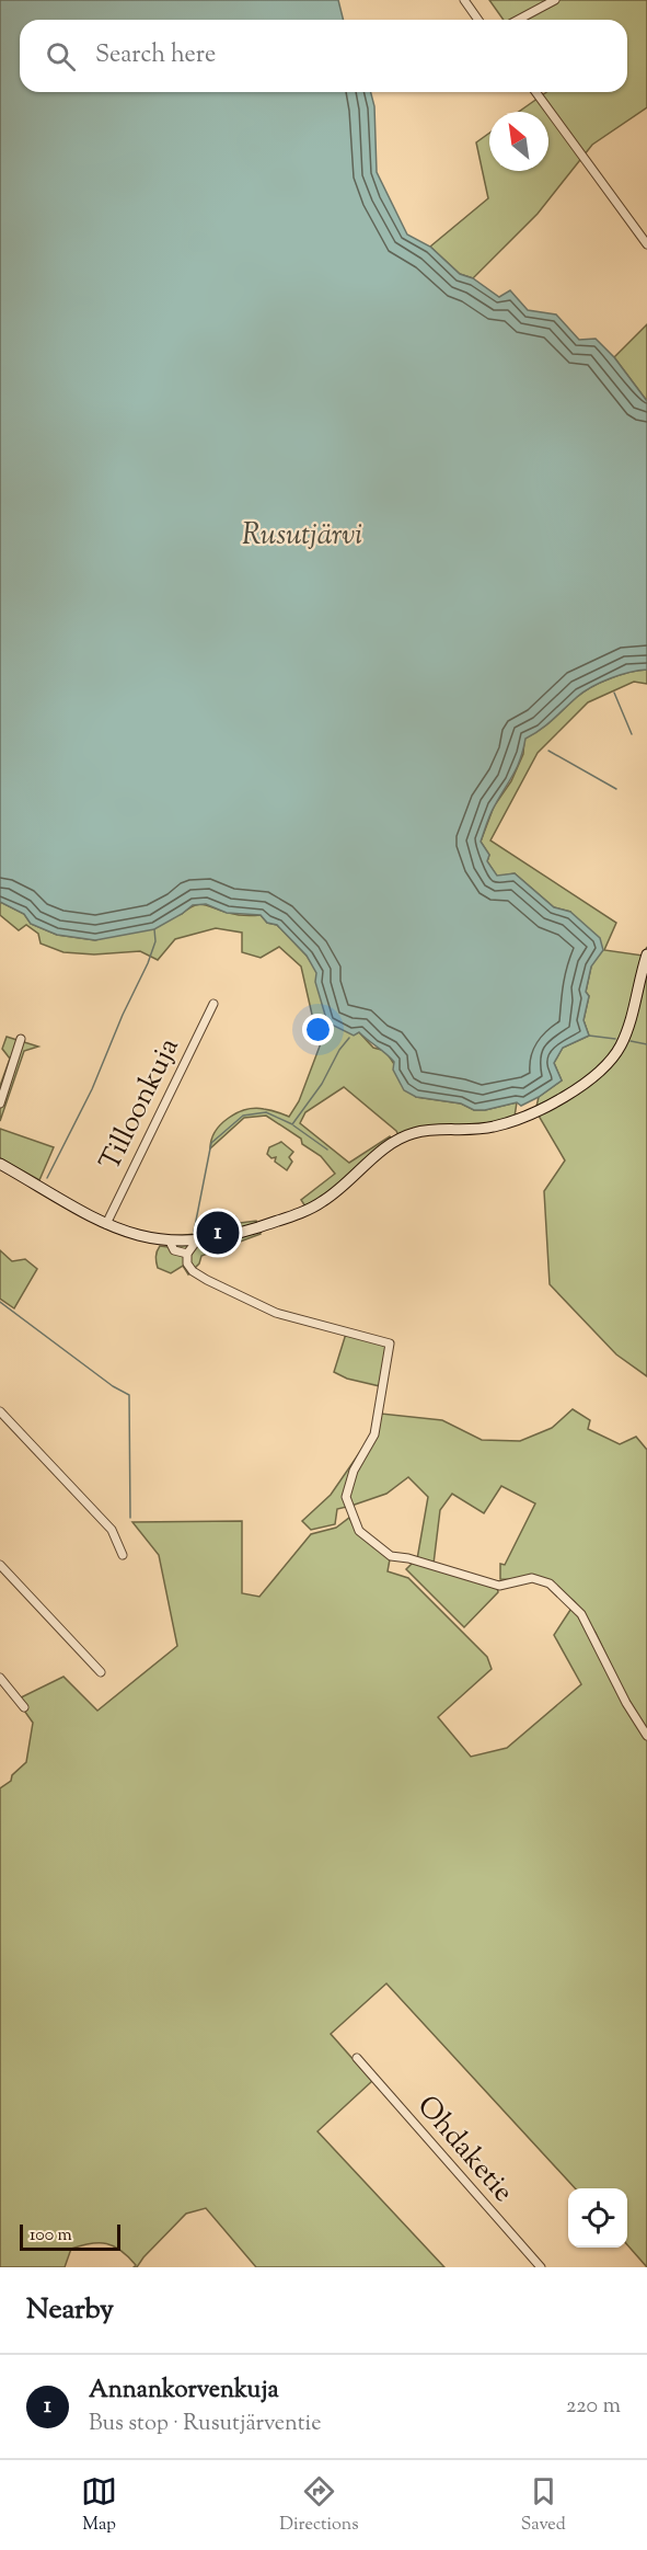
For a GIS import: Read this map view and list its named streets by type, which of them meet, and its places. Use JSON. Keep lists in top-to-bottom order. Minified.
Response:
{"streets":{"street":["Tilloonkuja","Ohdaketie"]},"water":["Rusutjärvi"],"scale_bar":"100 m","north":"top left","page":{"search":"Search here","pins":"1","scale":"100 m","heading":"Nearby","list":[{"mark":"1","name":"Annankorvenkuja","note":"Bus stop · Rusutjärventie","value":"220 m"}],"nav":["Map","Directions","Saved"]}}
